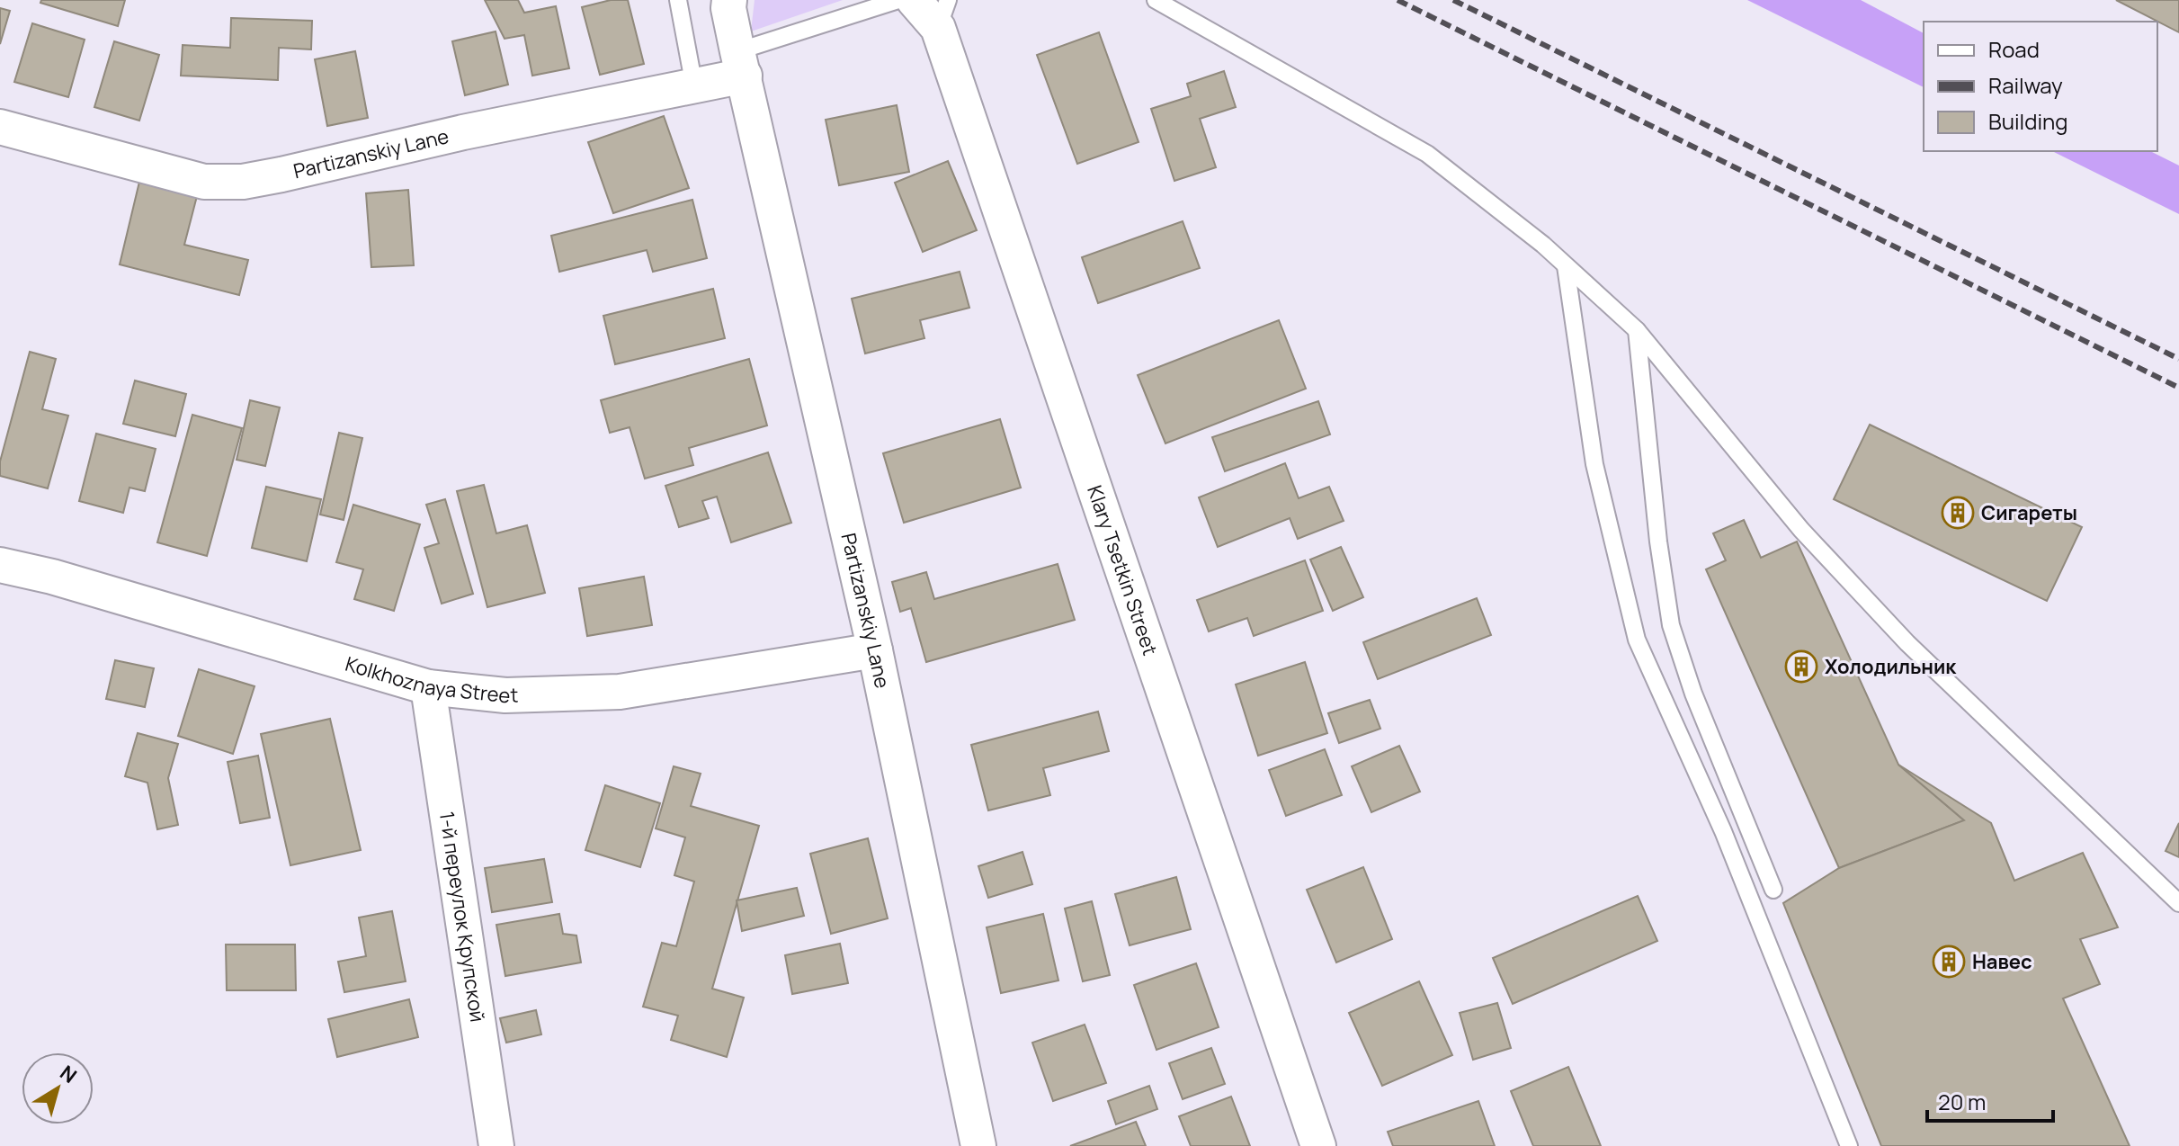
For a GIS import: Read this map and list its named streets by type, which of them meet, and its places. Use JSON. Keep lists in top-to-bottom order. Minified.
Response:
{"streets":{"street":["Partizanskiy Lane","Klary Tsetkin Street","Kolkhoznaya Street","1-й переулок Крупской"]},"crossings":[["Partizanskiy Lane","Kolkhoznaya Street"],["Kolkhoznaya Street","1-й переулок Крупской"]],"places":{"building":["Сигареты","Холодильник","Навес"]},"legend":["Road","Railway","Building"],"scale_bar":"20 m","north":"top right"}
